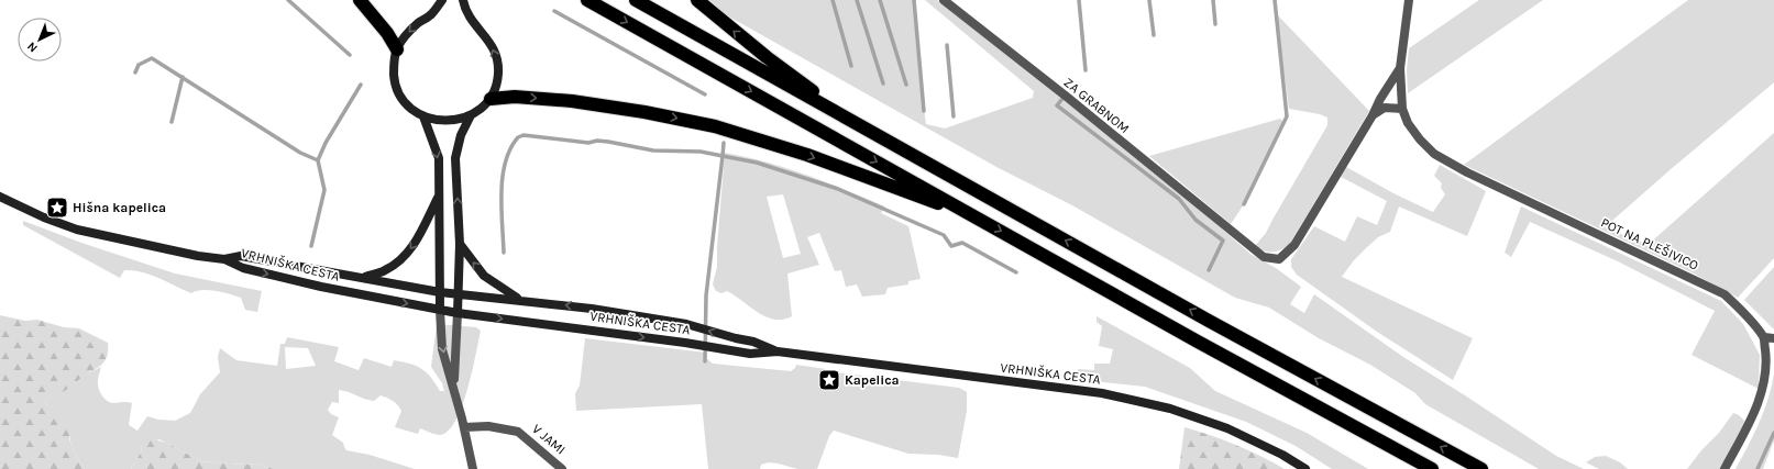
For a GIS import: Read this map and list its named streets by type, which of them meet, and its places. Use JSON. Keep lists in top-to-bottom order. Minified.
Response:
{"streets":{"main road":["VRHNIŠKA CESTA"],"street":["ZA GRABNOM","POT NA PLEŠIVICO","V JAMI"]},"crossings":[["ZA GRABNOM","POT NA PLEŠIVICO"]],"places":{"place":["Hišna kapelica","Kapelica"]},"north":"bottom left"}
